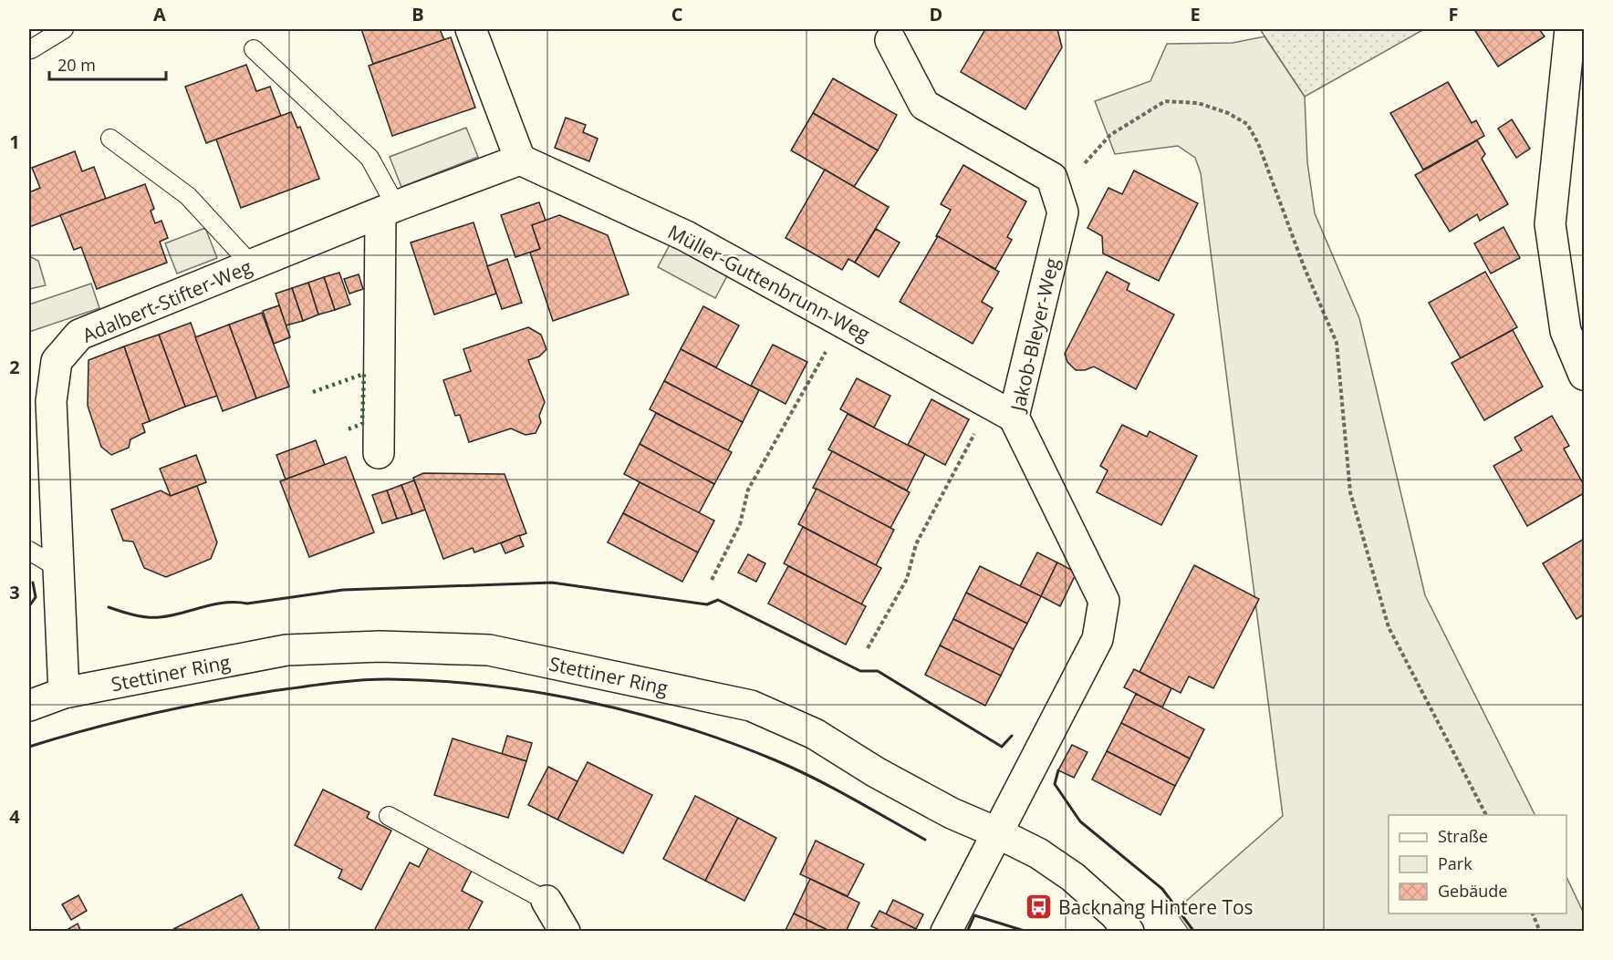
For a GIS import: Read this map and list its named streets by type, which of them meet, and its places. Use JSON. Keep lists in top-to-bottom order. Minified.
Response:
{"streets":{"street":["Müller-Guttenbrunn-Weg","Adalbert-Stifter-Weg","Jakob-Bleyer-Weg","Stettiner Ring"]},"crossings":[["Müller-Guttenbrunn-Weg","Adalbert-Stifter-Weg"],["Müller-Guttenbrunn-Weg","Jakob-Bleyer-Weg"],["Adalbert-Stifter-Weg","Stettiner Ring"],["Jakob-Bleyer-Weg","Stettiner Ring"]],"places":{"bus stop":["Backnang Hintere Tos"]},"legend":["Straße","Park","Gebäude"],"scale_bar":"20 m","grid":{"columns":["A","B","C","D","E","F"],"rows":["1","2","3","4"]}}
